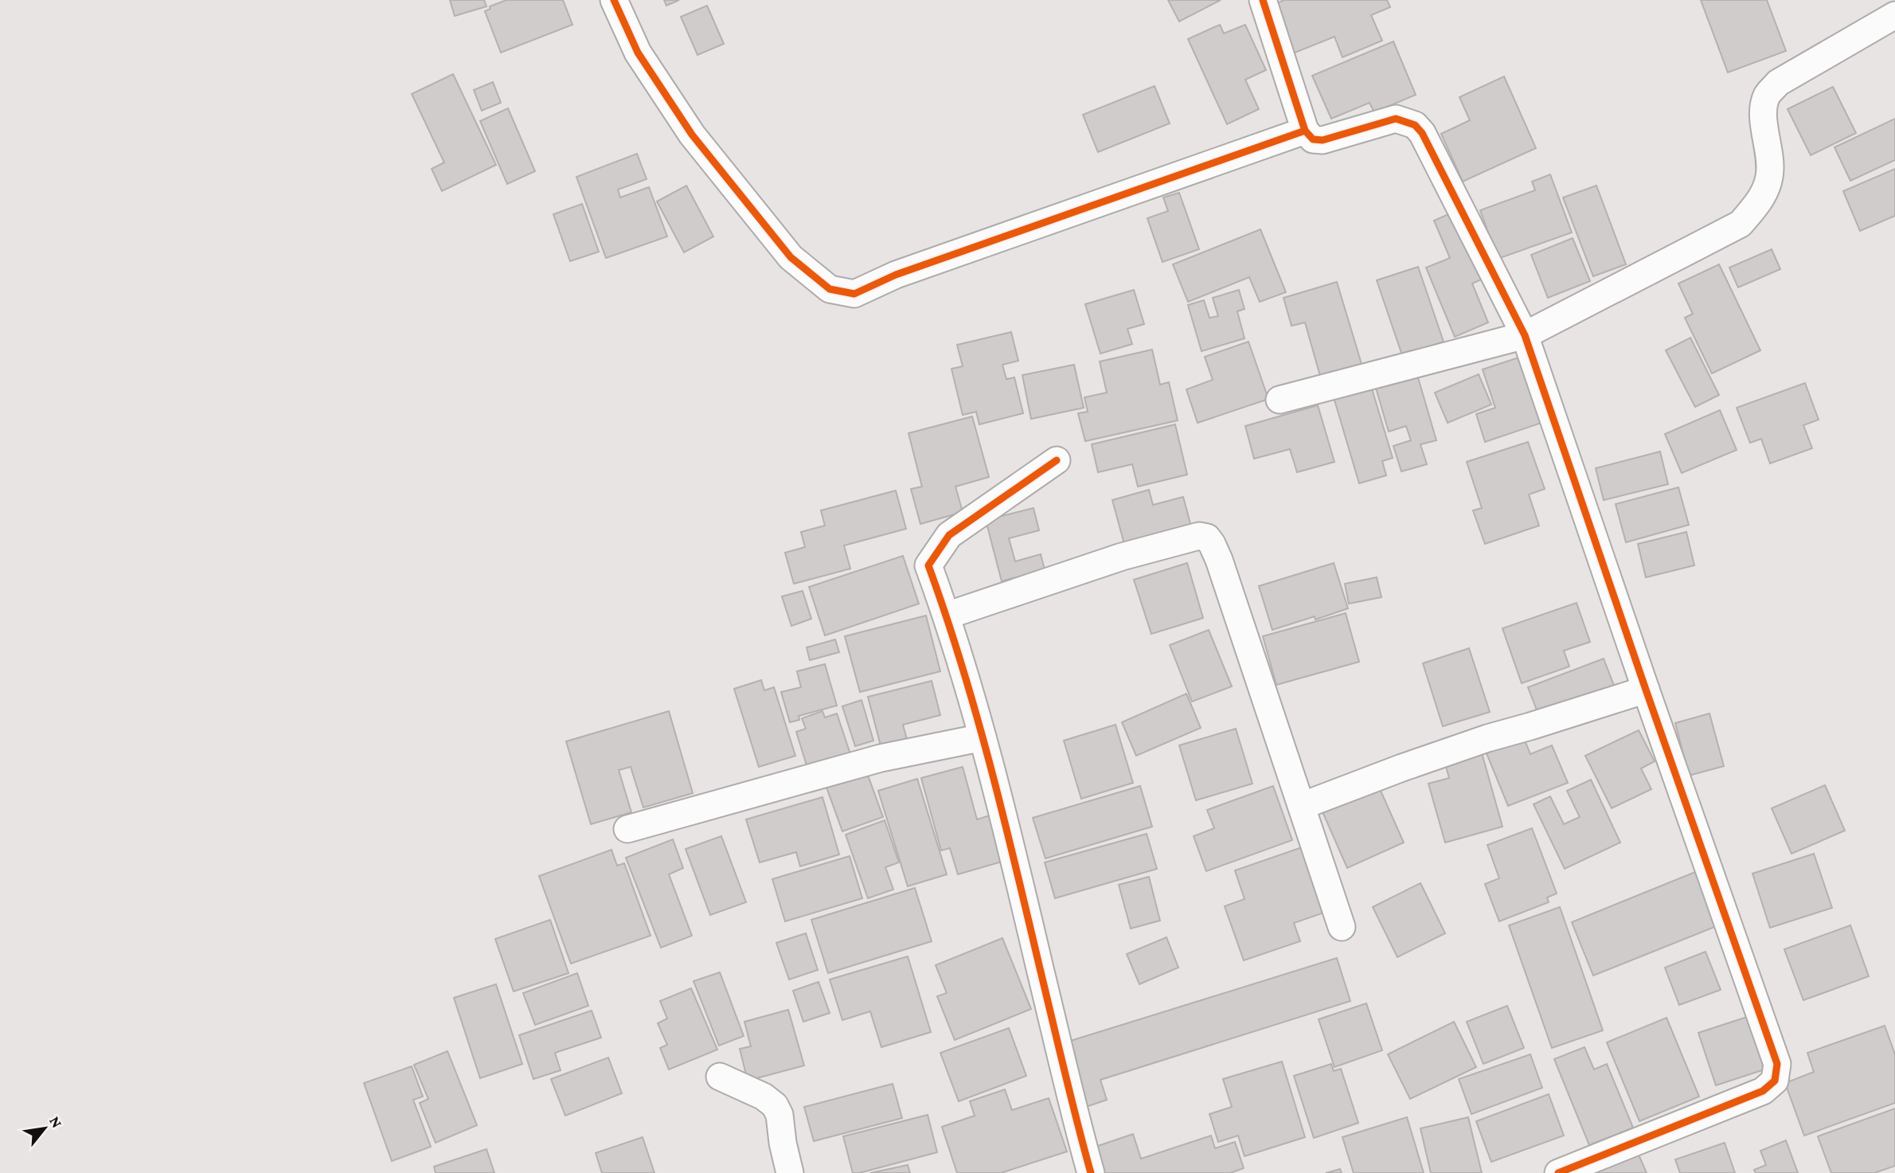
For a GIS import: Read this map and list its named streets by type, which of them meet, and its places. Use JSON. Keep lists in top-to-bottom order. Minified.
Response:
{"north":"top right"}
